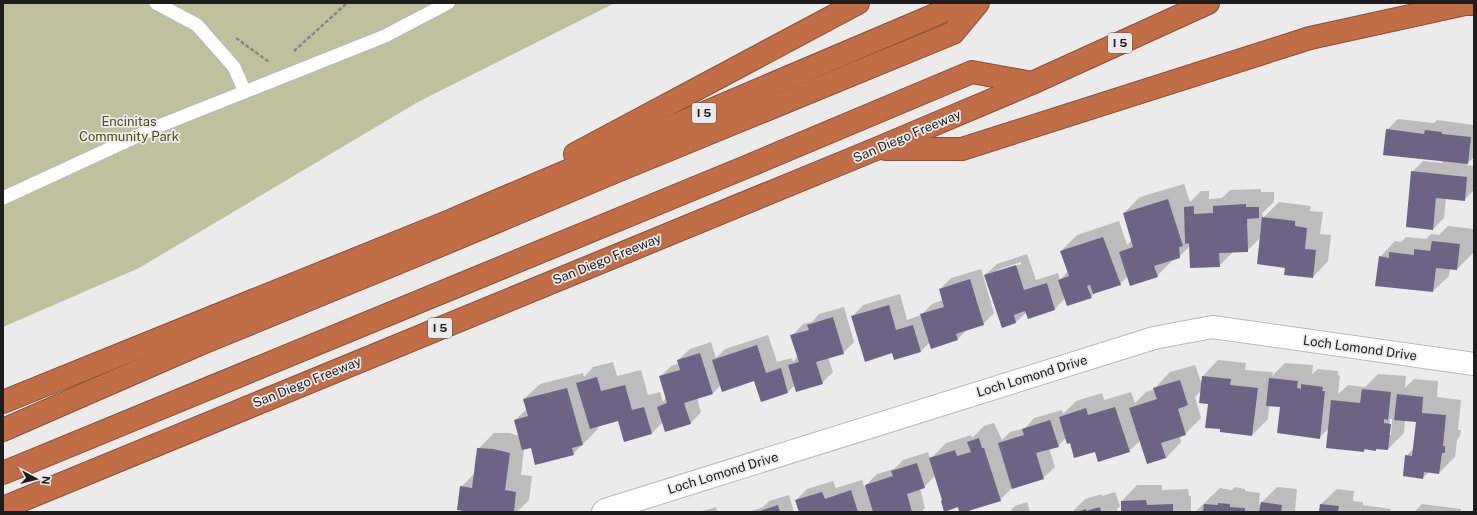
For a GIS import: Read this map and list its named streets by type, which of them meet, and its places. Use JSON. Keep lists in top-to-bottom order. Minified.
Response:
{"streets":{"highway":["I 5","San Diego Freeway"],"street":["Loch Lomond Drive"]},"parks":["Encinitas Community Park"],"north":"right"}
